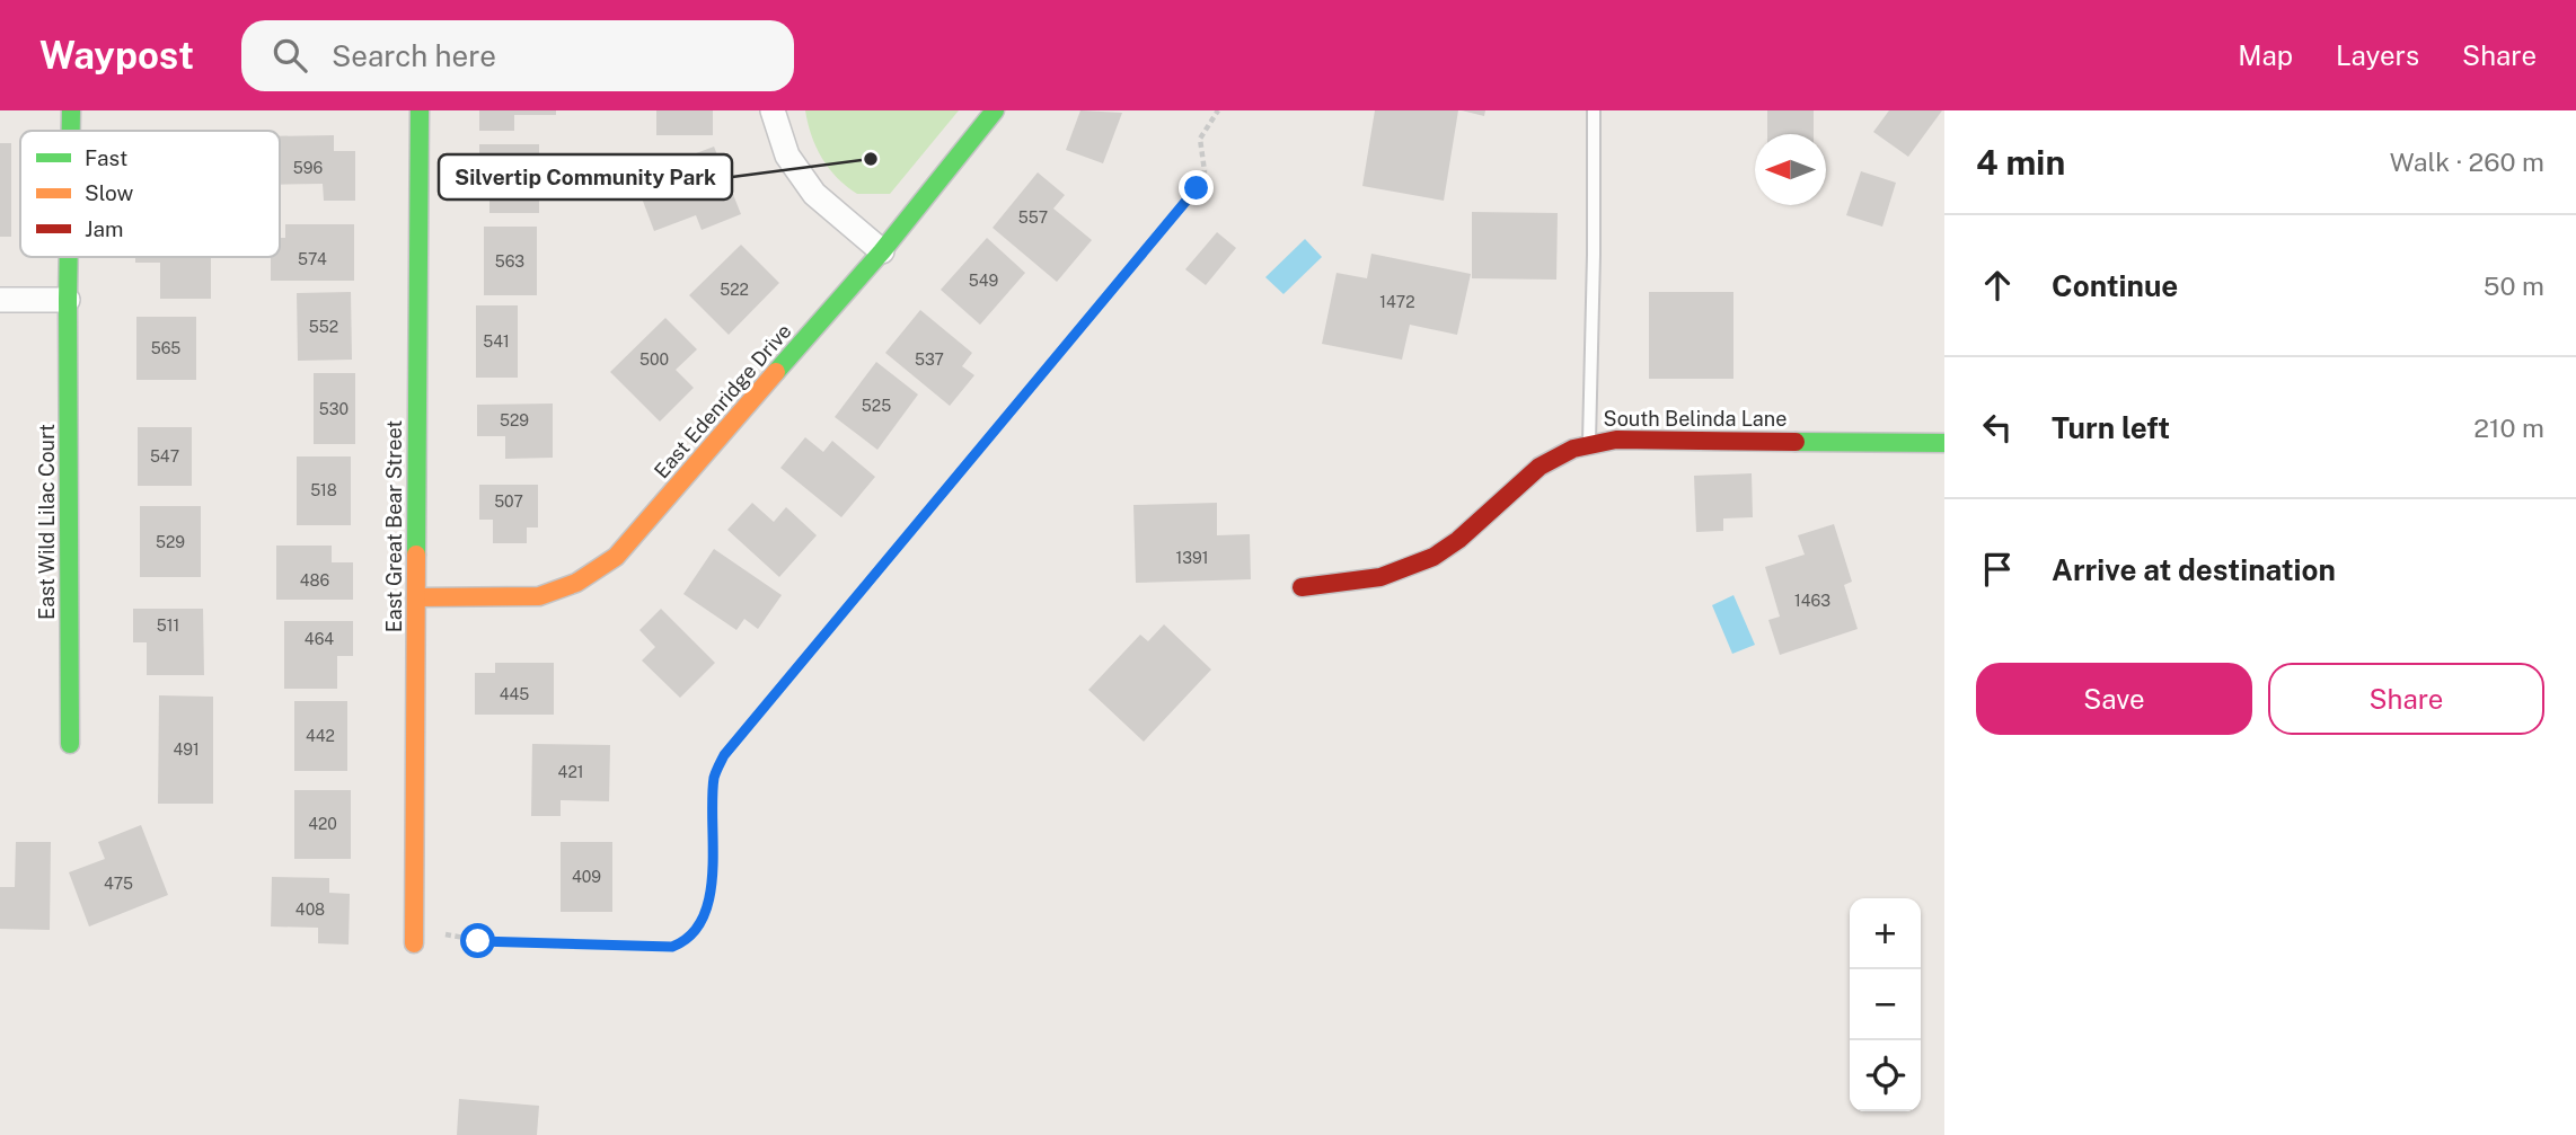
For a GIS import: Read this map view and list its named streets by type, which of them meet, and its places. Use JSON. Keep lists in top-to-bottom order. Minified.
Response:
{"streets":{"street":["East Edenridge Drive","South Belinda Lane","East Wild Lilac Court","East Great Bear Street"]},"crossings":[["East Edenridge Drive","East Great Bear Street"]],"places":["Silvertip Community Park"],"house_numbers":["596","557","574","563","549","522","1472","552","541","565","500","537","525","530","529","547","518","507","529","1391","486","1463","511","464","445","442","491","421","420","409","475","408"],"legend":["Fast","Slow","Jam"],"north":"left","page":{"header":"Waypost","search":"Search here","nav":["Map","Layers","Share"],"heading":["4 min","Walk · 260 m"],"list":[["Continue","50 m"],["Turn left","210 m"],"Arrive at destination"],"buttons":["Save","Share"],"map_buttons":["+","−"]}}
